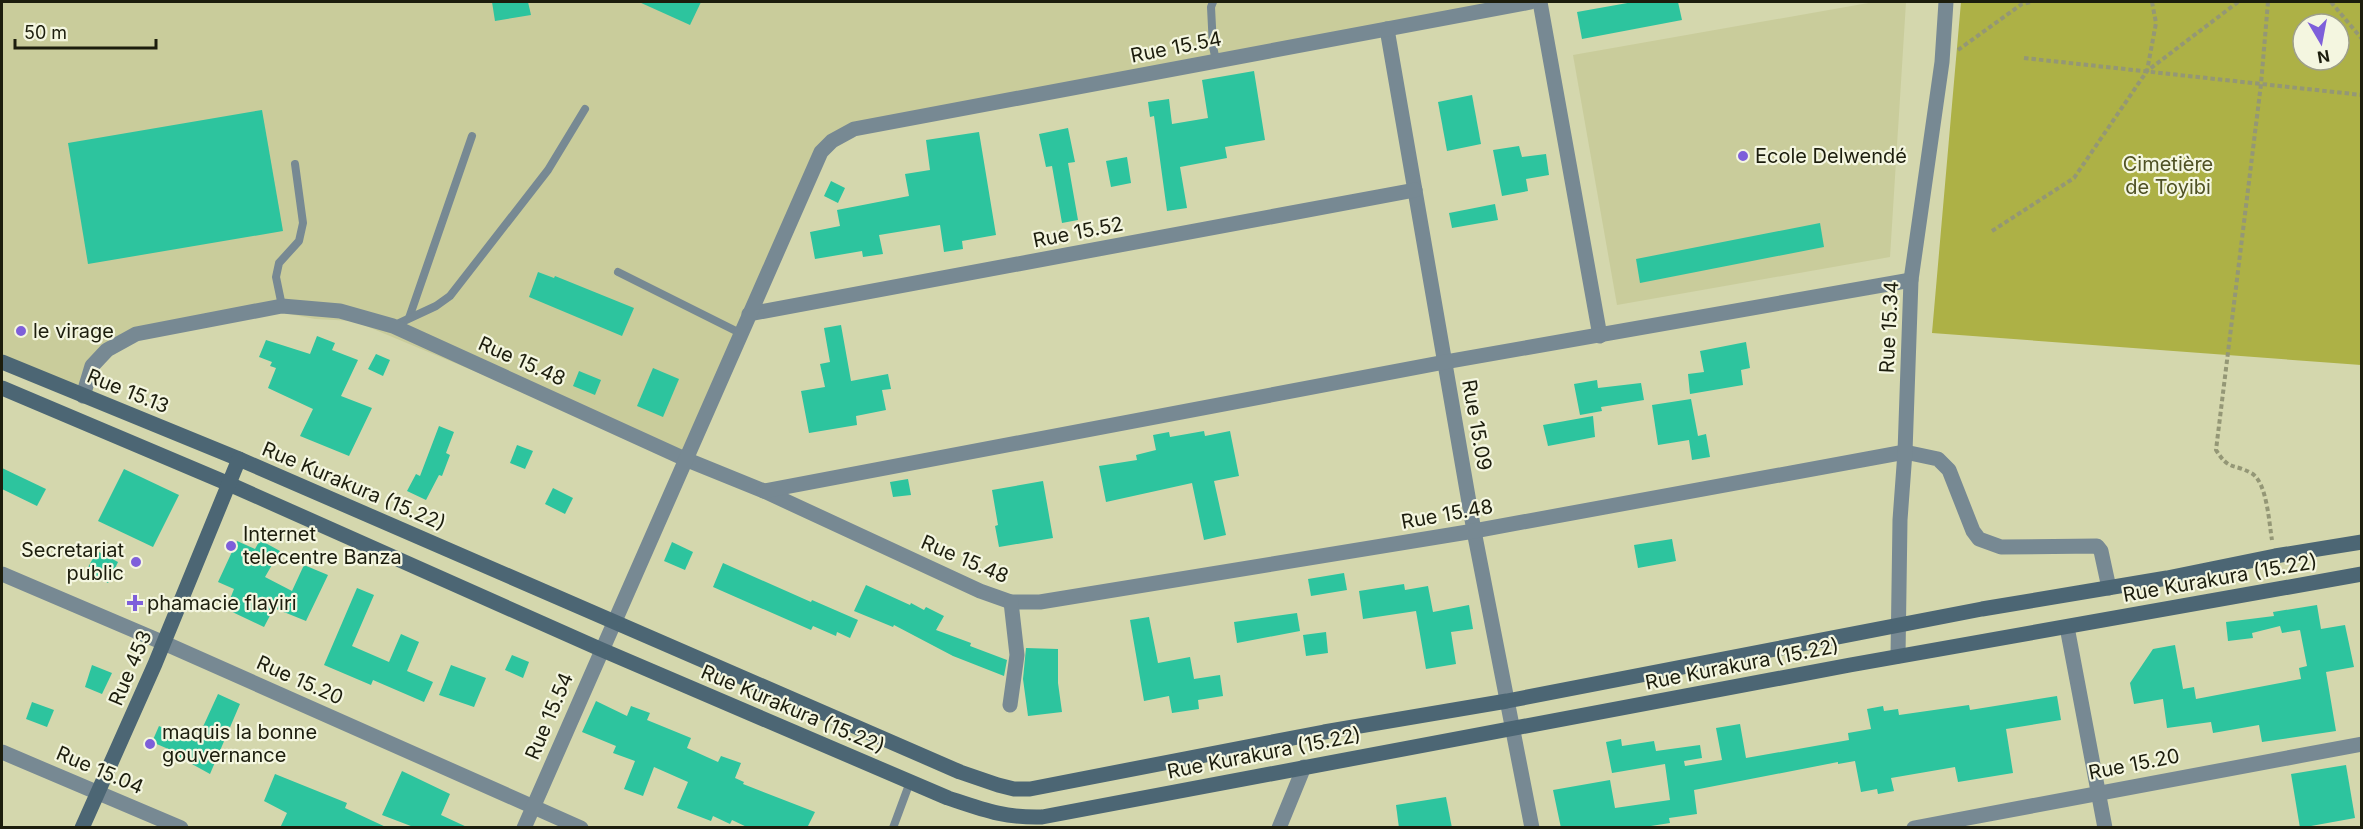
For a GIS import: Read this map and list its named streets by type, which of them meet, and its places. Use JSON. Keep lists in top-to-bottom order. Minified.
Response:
{"streets":{"main road":["Rue 15.13","Rue Kurakura (15.22)","Rue 453"],"street":["Rue 15.54","Rue 15.52","Rue 15.34","Rue 15.48","Rue 15.09","Rue 15.20","Rue 15.04"]},"crossings":[["Rue 15.54","Rue 15.52"],["Rue 15.54","Rue 15.48"],["Rue 15.54","Rue 15.09"],["Rue 15.54","Rue Kurakura (15.22)"],["Rue 15.54","Rue 15.20"],["Rue 15.52","Rue 15.09"],["Rue 15.34","Rue 15.48"],["Rue 15.34","Rue Kurakura (15.22)"],["Rue 15.48","Rue 15.13"],["Rue 15.48","Rue 15.09"],["Rue 15.13","Rue Kurakura (15.22)"],["Rue 15.13","Rue 453"],["Rue 15.09","Rue Kurakura (15.22)"],["Rue Kurakura (15.22)","Rue 453"],["Rue 453","Rue 15.20"],["Rue 453","Rue 15.04"]],"parks":["Cimetière de Toyibi"],"places":{"other":["Ecole Delwendé","le virage","Internet telecentre Banza","Secretariat public","maquis la bonne gouvernance"],"health":["phamacie flayiri"]},"scale_bar":"50 m","north":"bottom"}
